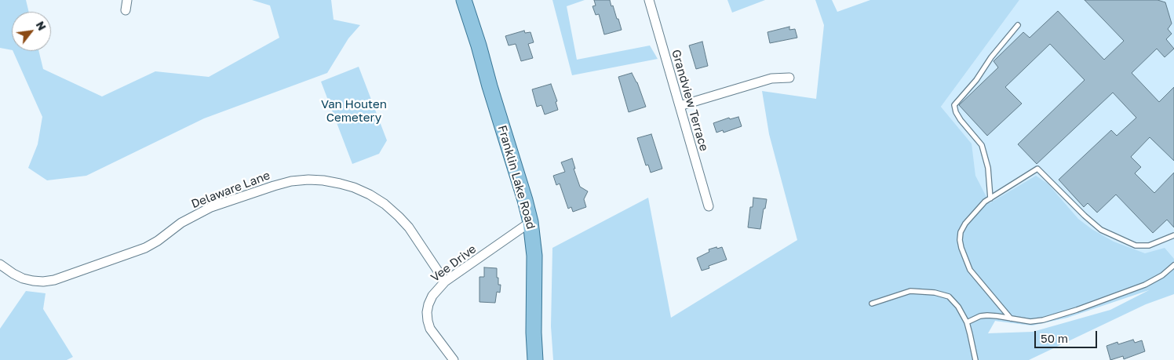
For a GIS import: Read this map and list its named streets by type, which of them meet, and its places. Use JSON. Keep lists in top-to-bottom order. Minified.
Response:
{"streets":{"main road":["Franklin Lake Road"],"street":["Grandview Terrace","Delaware Lane","Vee Drive"]},"crossings":[["Franklin Lake Road","Vee Drive"],["Delaware Lane","Vee Drive"]],"parks":["Van Houten Cemetery"],"scale_bar":"50 m","north":"top right"}
